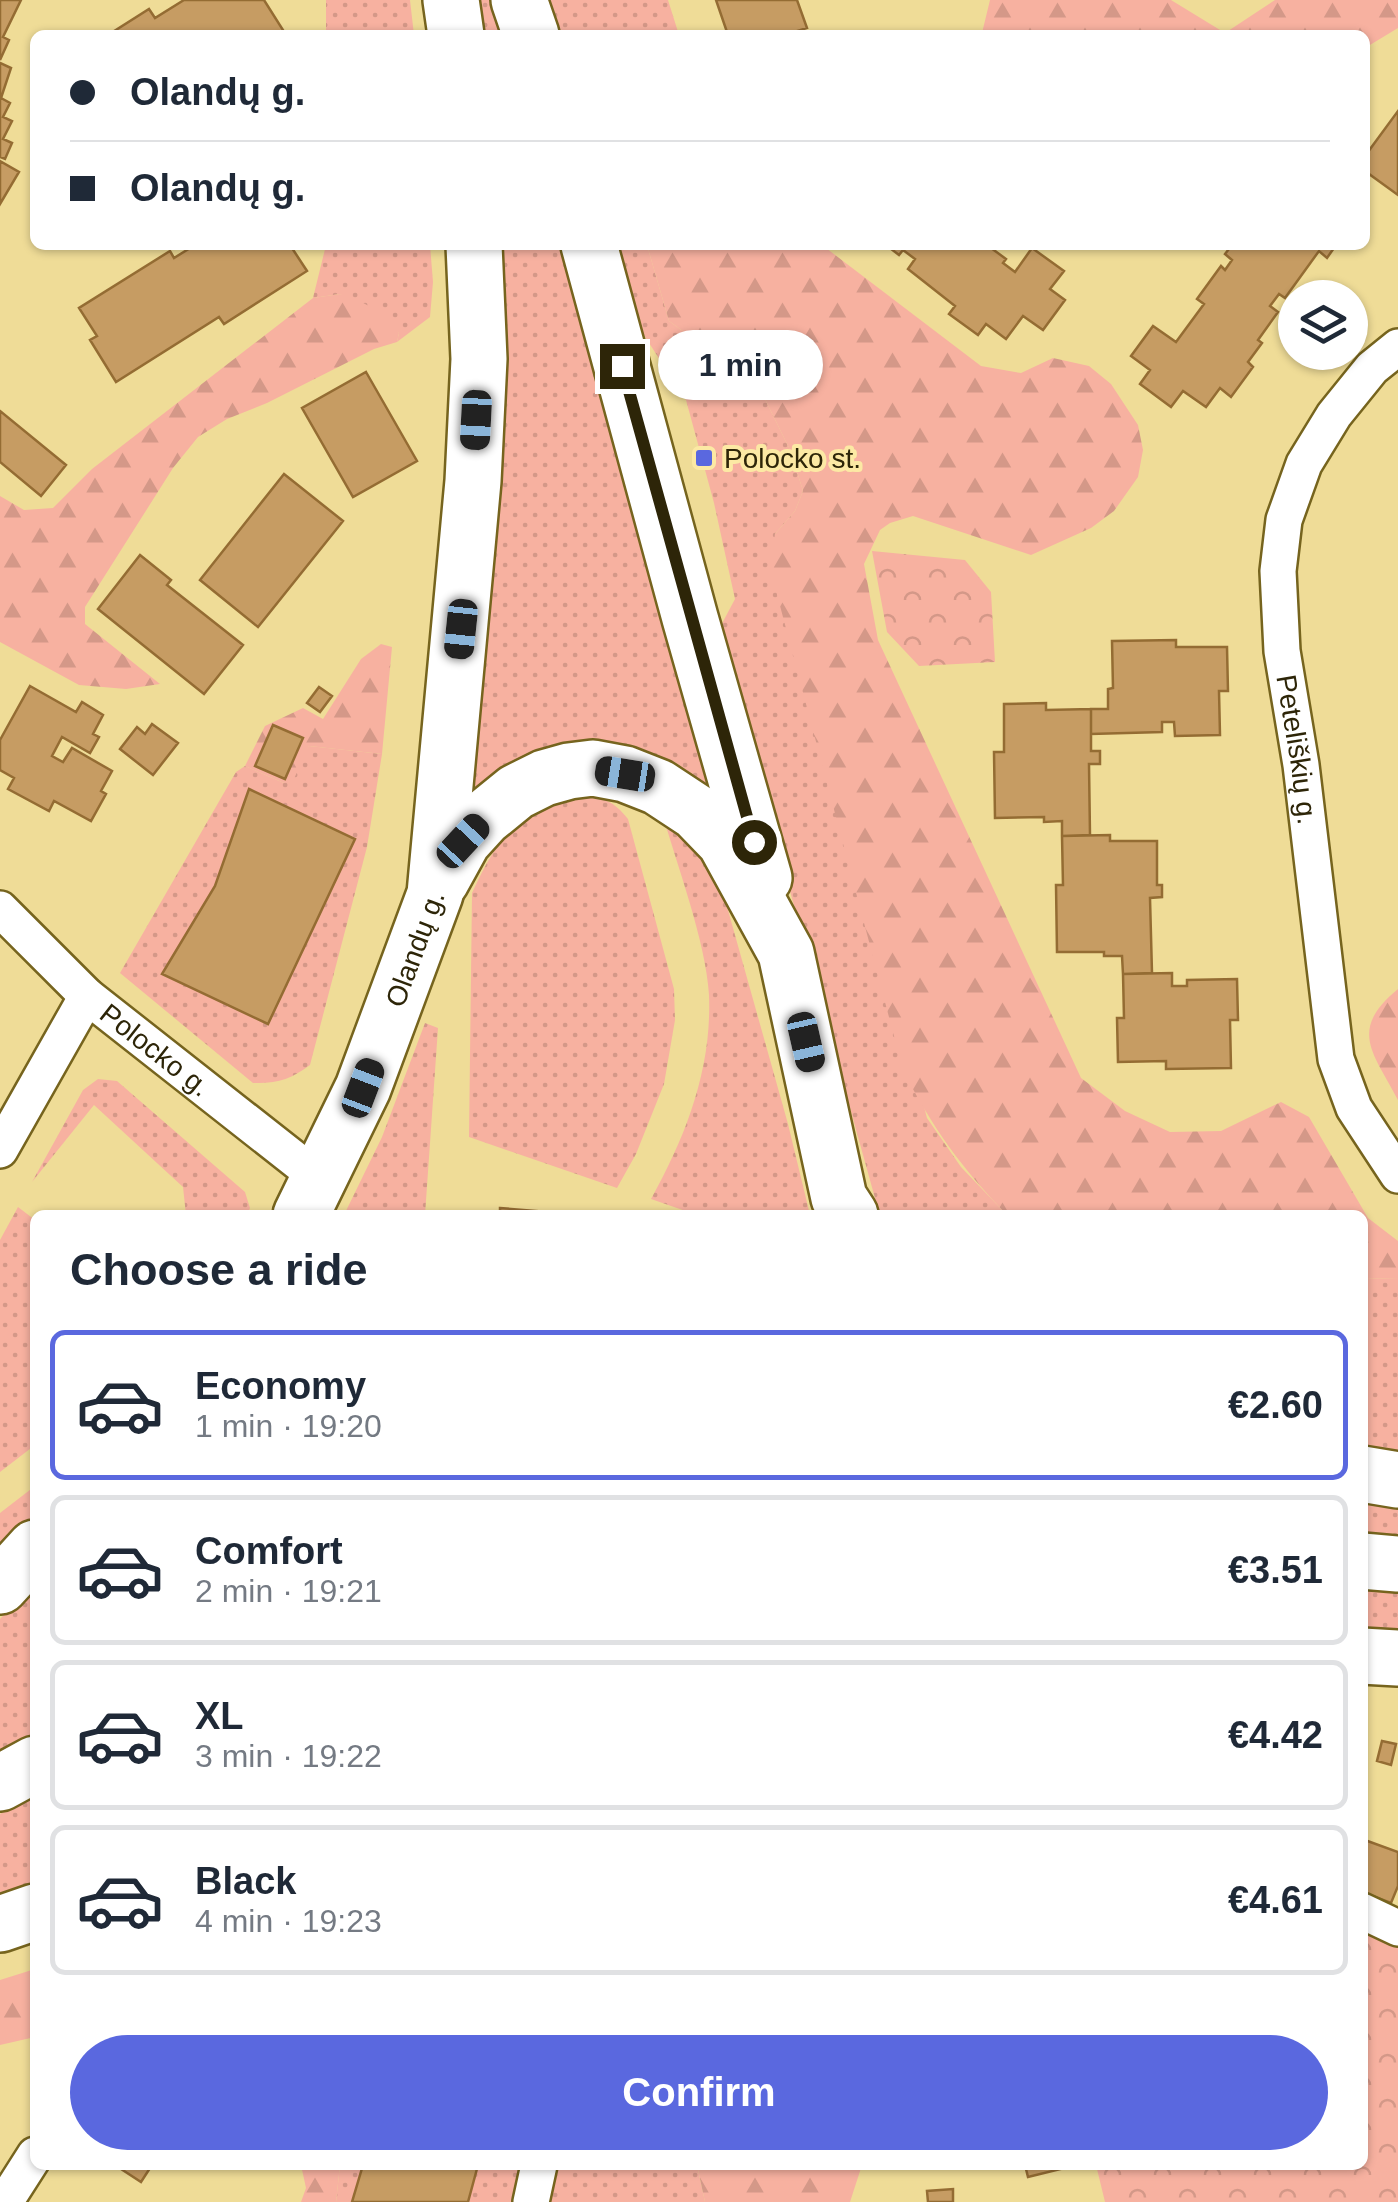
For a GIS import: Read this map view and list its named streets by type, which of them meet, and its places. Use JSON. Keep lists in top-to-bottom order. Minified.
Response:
{"streets":{"main road":["Olandų g."],"street":["Peteliškių g.","Polocko g."]},"crossings":[["Olandų g.","Polocko g."]],"places":{"transit":["Polocko st."]},"page":{"banner":["Olandų g.","Olandų g."],"bubble":"1 min","heading":"Choose a ride","list":[{"name":"Economy","note":"1 min · 19:20","value":"€2.60"},{"name":"Comfort","note":"2 min · 19:21","value":"€3.51"},{"name":"XL","note":"3 min · 19:22","value":"€4.42"},{"name":"Black","note":"4 min · 19:23","value":"€4.61"}],"buttons":"Confirm"}}
